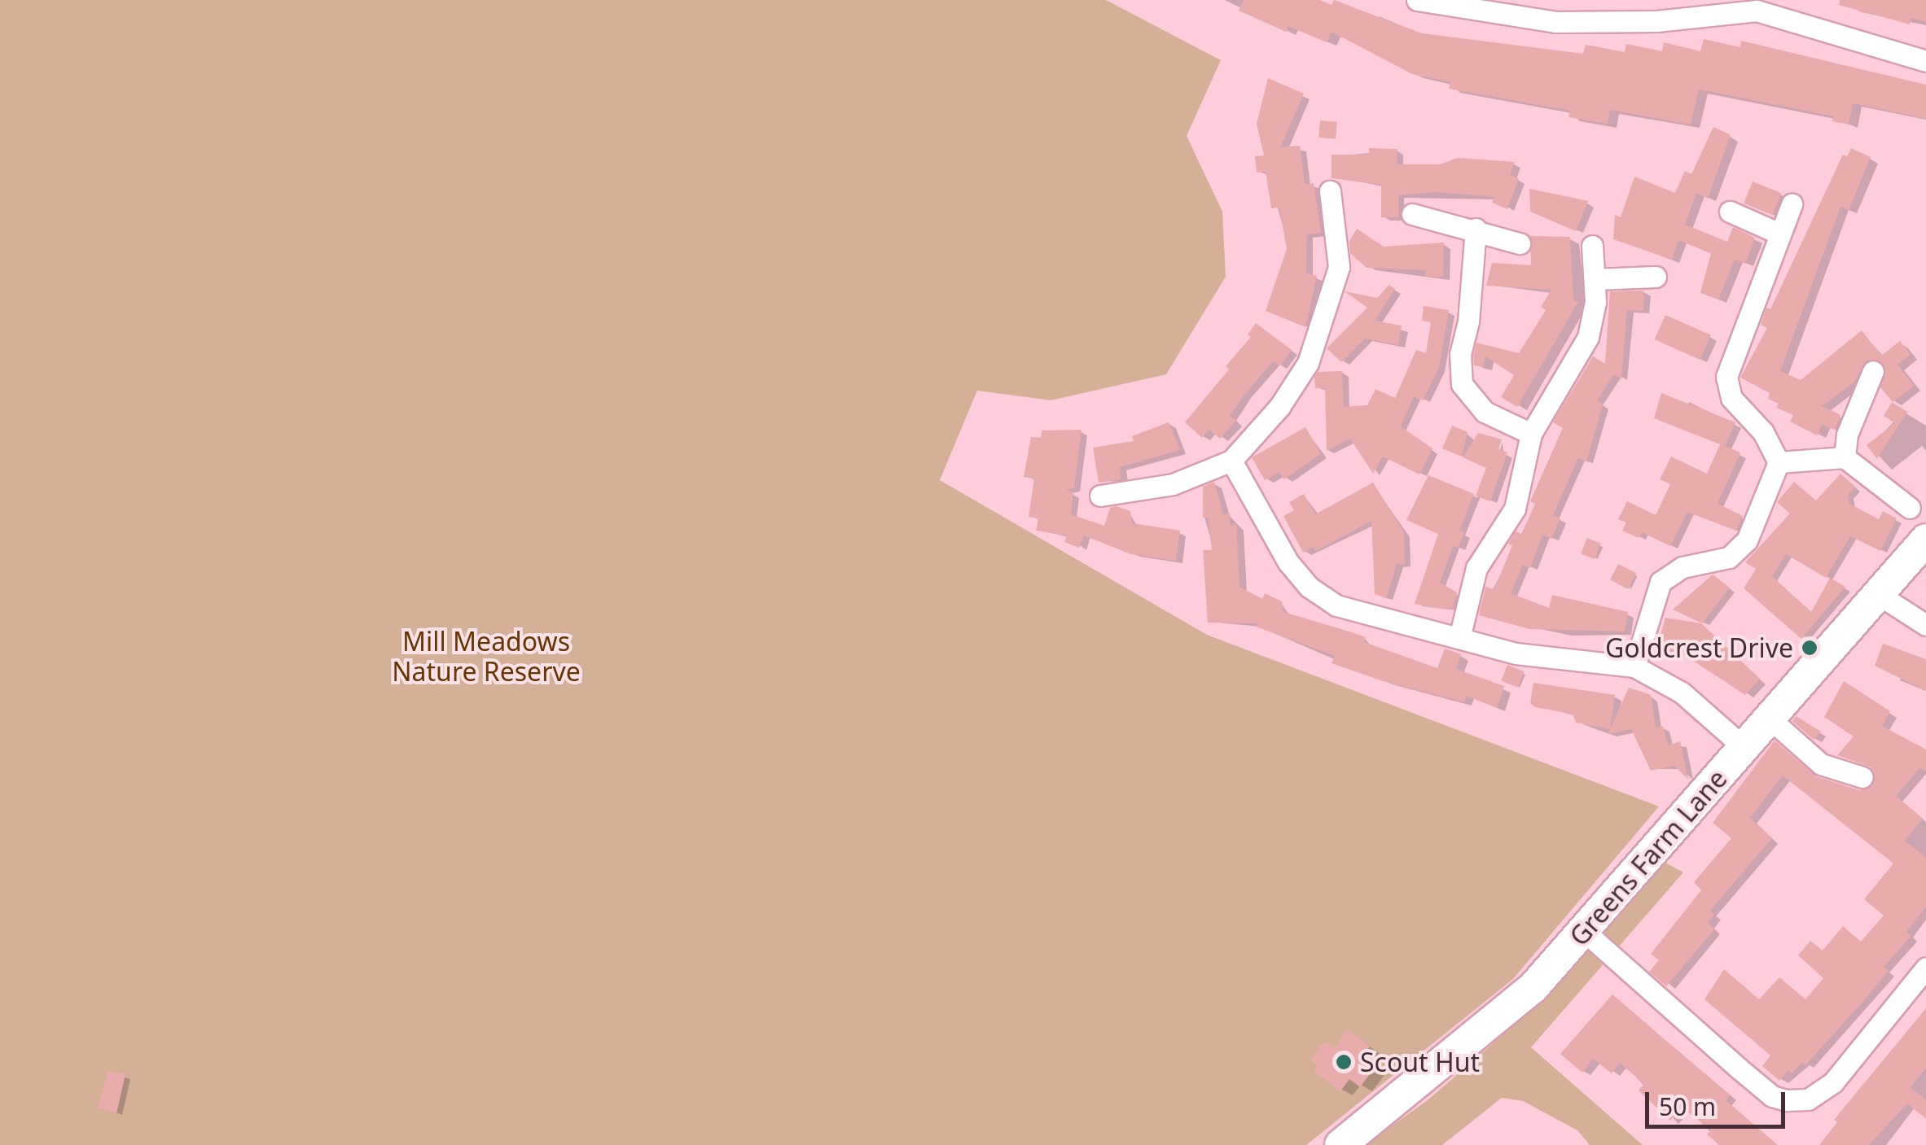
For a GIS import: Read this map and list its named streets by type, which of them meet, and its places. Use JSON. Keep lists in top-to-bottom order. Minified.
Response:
{"streets":{"street":["Greens Farm Lane"]},"parks":["Mill Meadows Nature Reserve"],"places":["Goldcrest Drive","Scout Hut"],"scale_bar":"50 m"}
